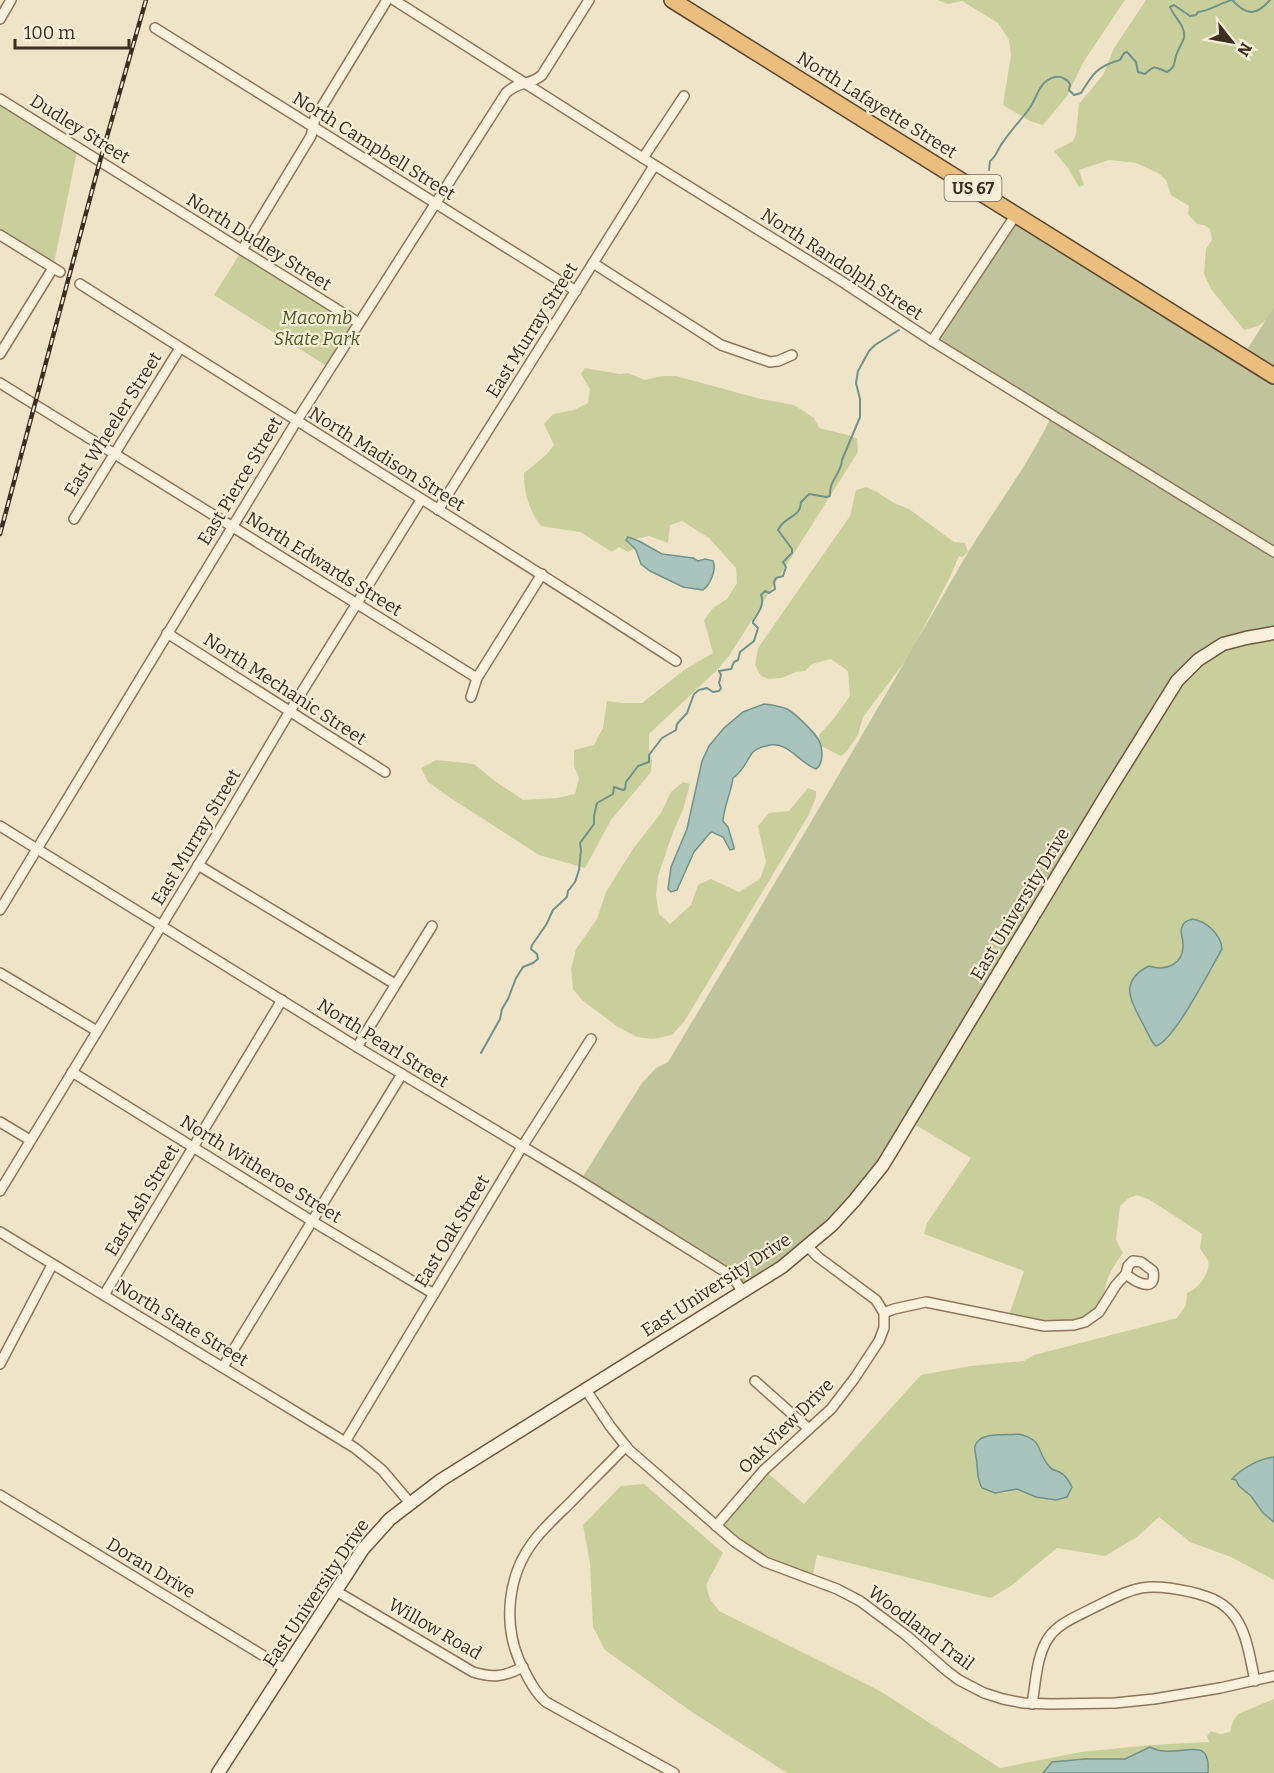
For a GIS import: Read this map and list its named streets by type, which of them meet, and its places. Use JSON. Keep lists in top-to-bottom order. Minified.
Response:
{"streets":{"highway":["North Lafayette Street","US 67"],"main road":["East University Drive"],"street":["Dudley Street","North Campbell Street","North Dudley Street","North Randolph Street","East Murray Street","East Wheeler Street","North Madison Street","East Pierce Street","North Edwards Street","North Mechanic Street","North Pearl Street","North Witheroe Street","East Ash Street","East Oak Street","North State Street","Oak View Drive","Doran Drive","Woodland Trail","Willow Road"]},"crossings":[["Dudley Street","North Dudley Street"],["North Campbell Street","East Murray Street"],["North Campbell Street","East Pierce Street"],["North Dudley Street","East Pierce Street"],["North Randolph Street","East Murray Street"],["North Randolph Street","East Pierce Street"],["East Murray Street","North Madison Street"],["East Murray Street","North Edwards Street"],["East Murray Street","North Mechanic Street"],["East Murray Street","North Pearl Street"],["East Murray Street","North Witheroe Street"],["East Wheeler Street","North Madison Street"],["East Wheeler Street","North Edwards Street"],["North Madison Street","East Pierce Street"],["East Pierce Street","North Edwards Street"],["East Pierce Street","North Mechanic Street"],["East Pierce Street","North Pearl Street"],["East University Drive","North Pearl Street"],["East University Drive","North State Street"],["East University Drive","Doran Drive"],["East University Drive","Woodland Trail"],["East University Drive","Willow Road"],["North Pearl Street","East Ash Street"],["North Pearl Street","East Oak Street"],["North Witheroe Street","East Ash Street"],["North Witheroe Street","East Oak Street"],["East Ash Street","North State Street"],["East Oak Street","North State Street"],["Oak View Drive","Woodland Trail"]],"parks":["Macomb Skate Park"],"scale_bar":"100 m","north":"bottom right"}
